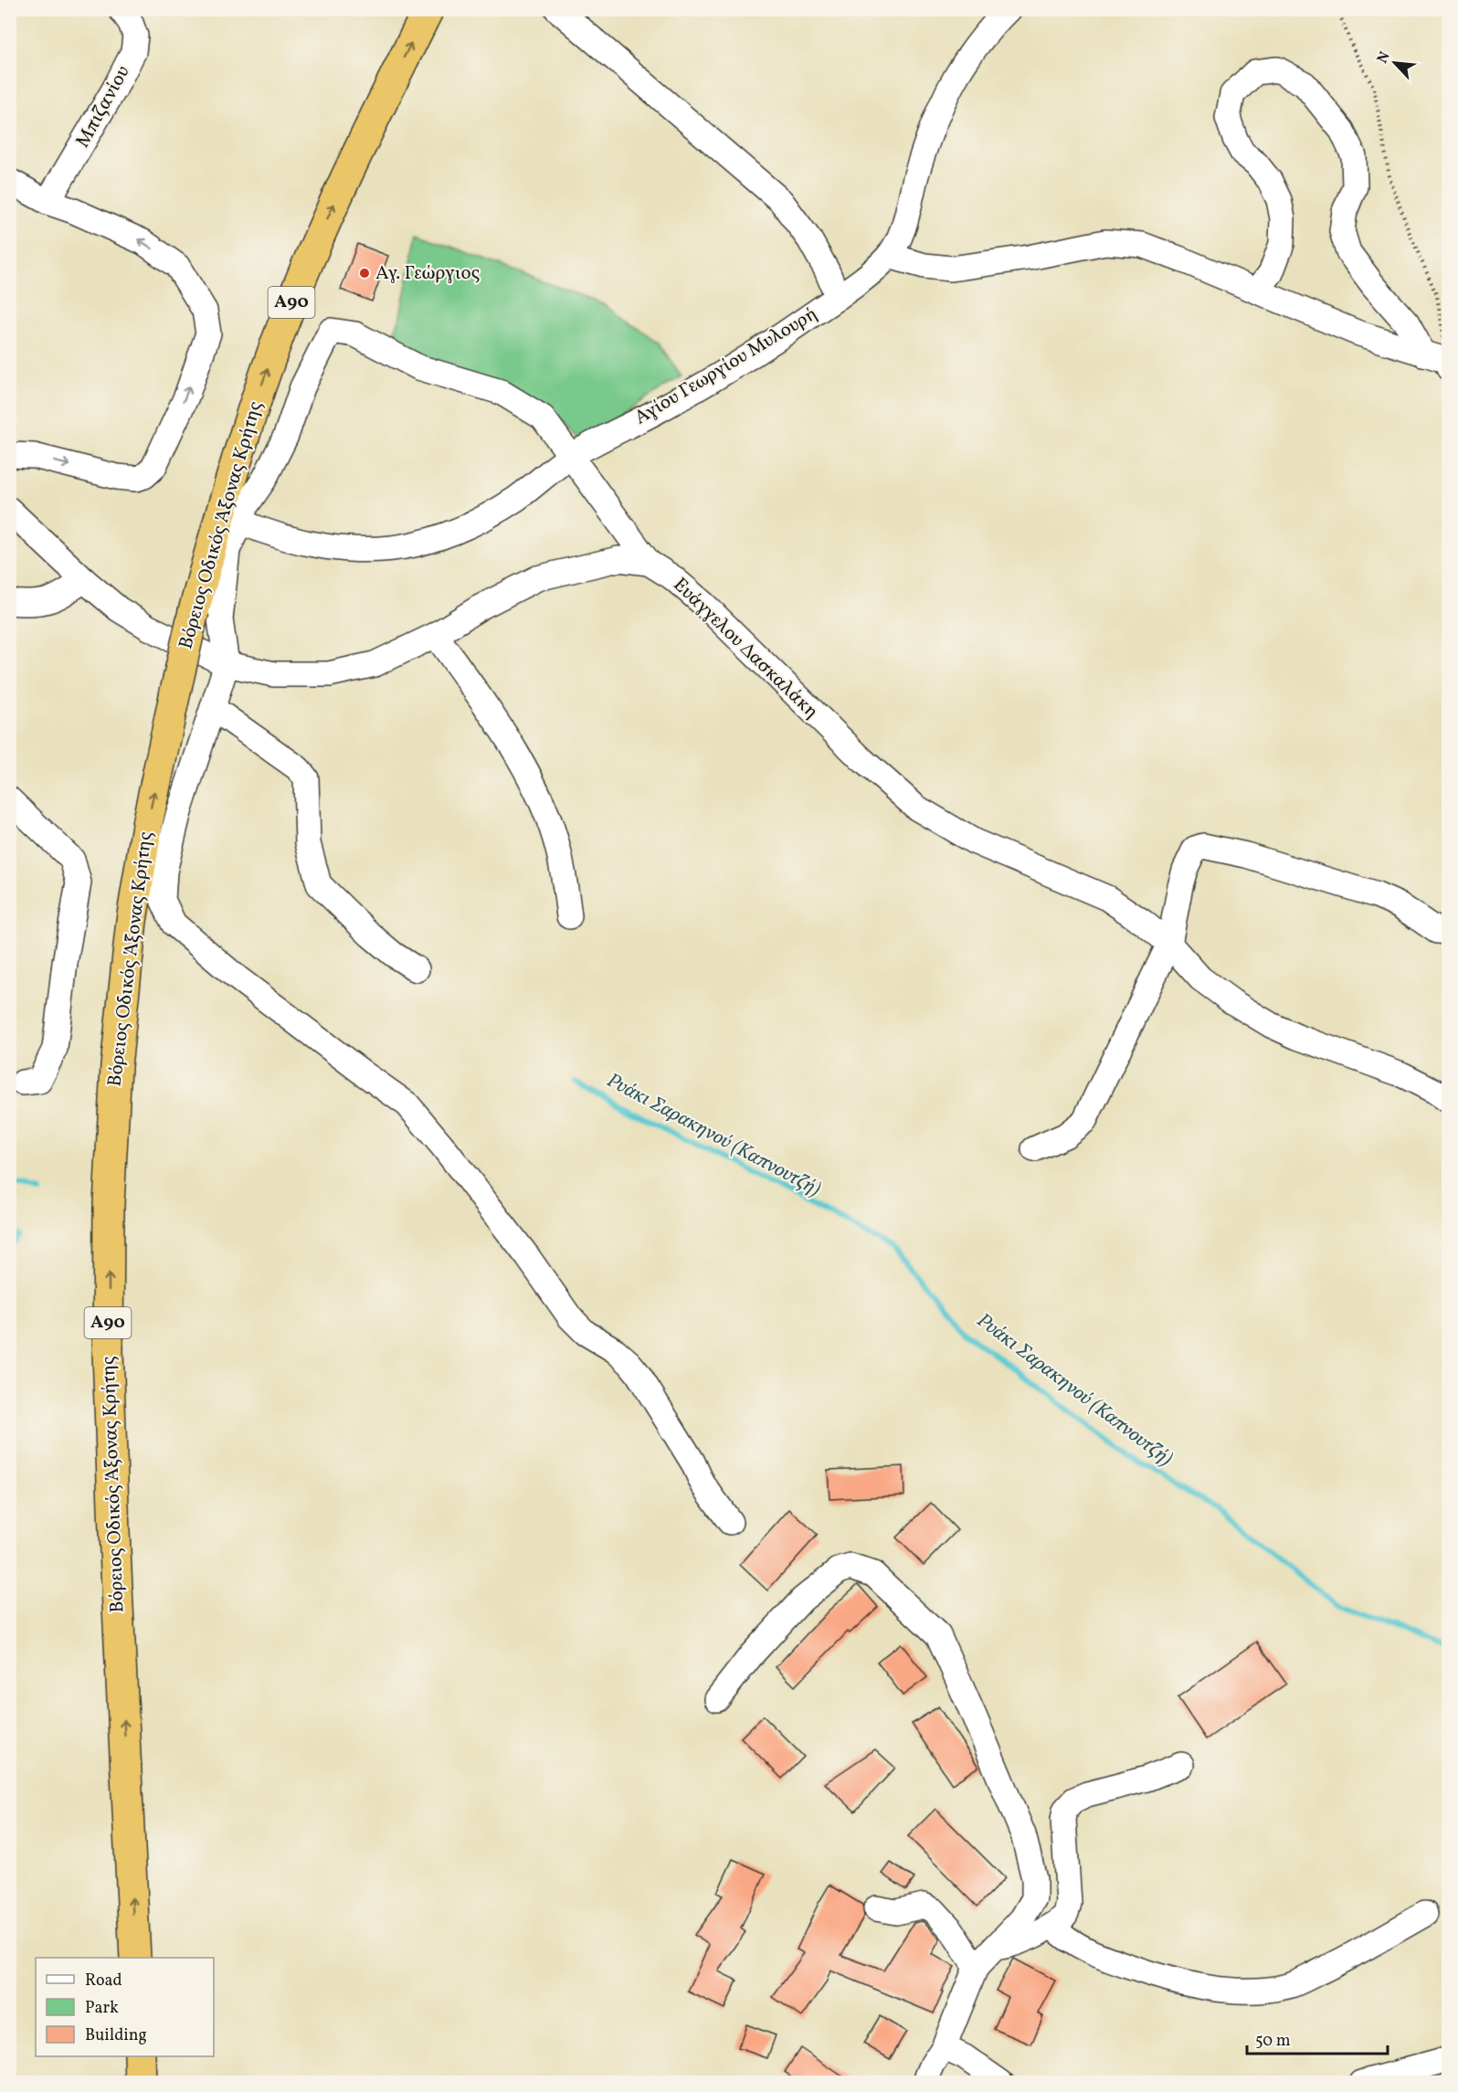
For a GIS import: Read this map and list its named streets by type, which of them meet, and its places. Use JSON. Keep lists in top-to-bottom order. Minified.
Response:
{"streets":{"highway":["Α90","Βόρειος Οδικός Άξονας Κρήτης"],"street":["Μπιζανίου","Αγίου Γεωργίου Μυλουρή","Ευάγγελου Δασκαλάκη"]},"one_way":["Βόρειος Οδικός Άξονας Κρήτης"],"water":["Ρυάκι Σαρακηνού (Καπνουτζή)"],"places":["Αγ. Γεώργιος"],"legend":["Road","Park","Building"],"scale_bar":"50 m","north":"top left"}
